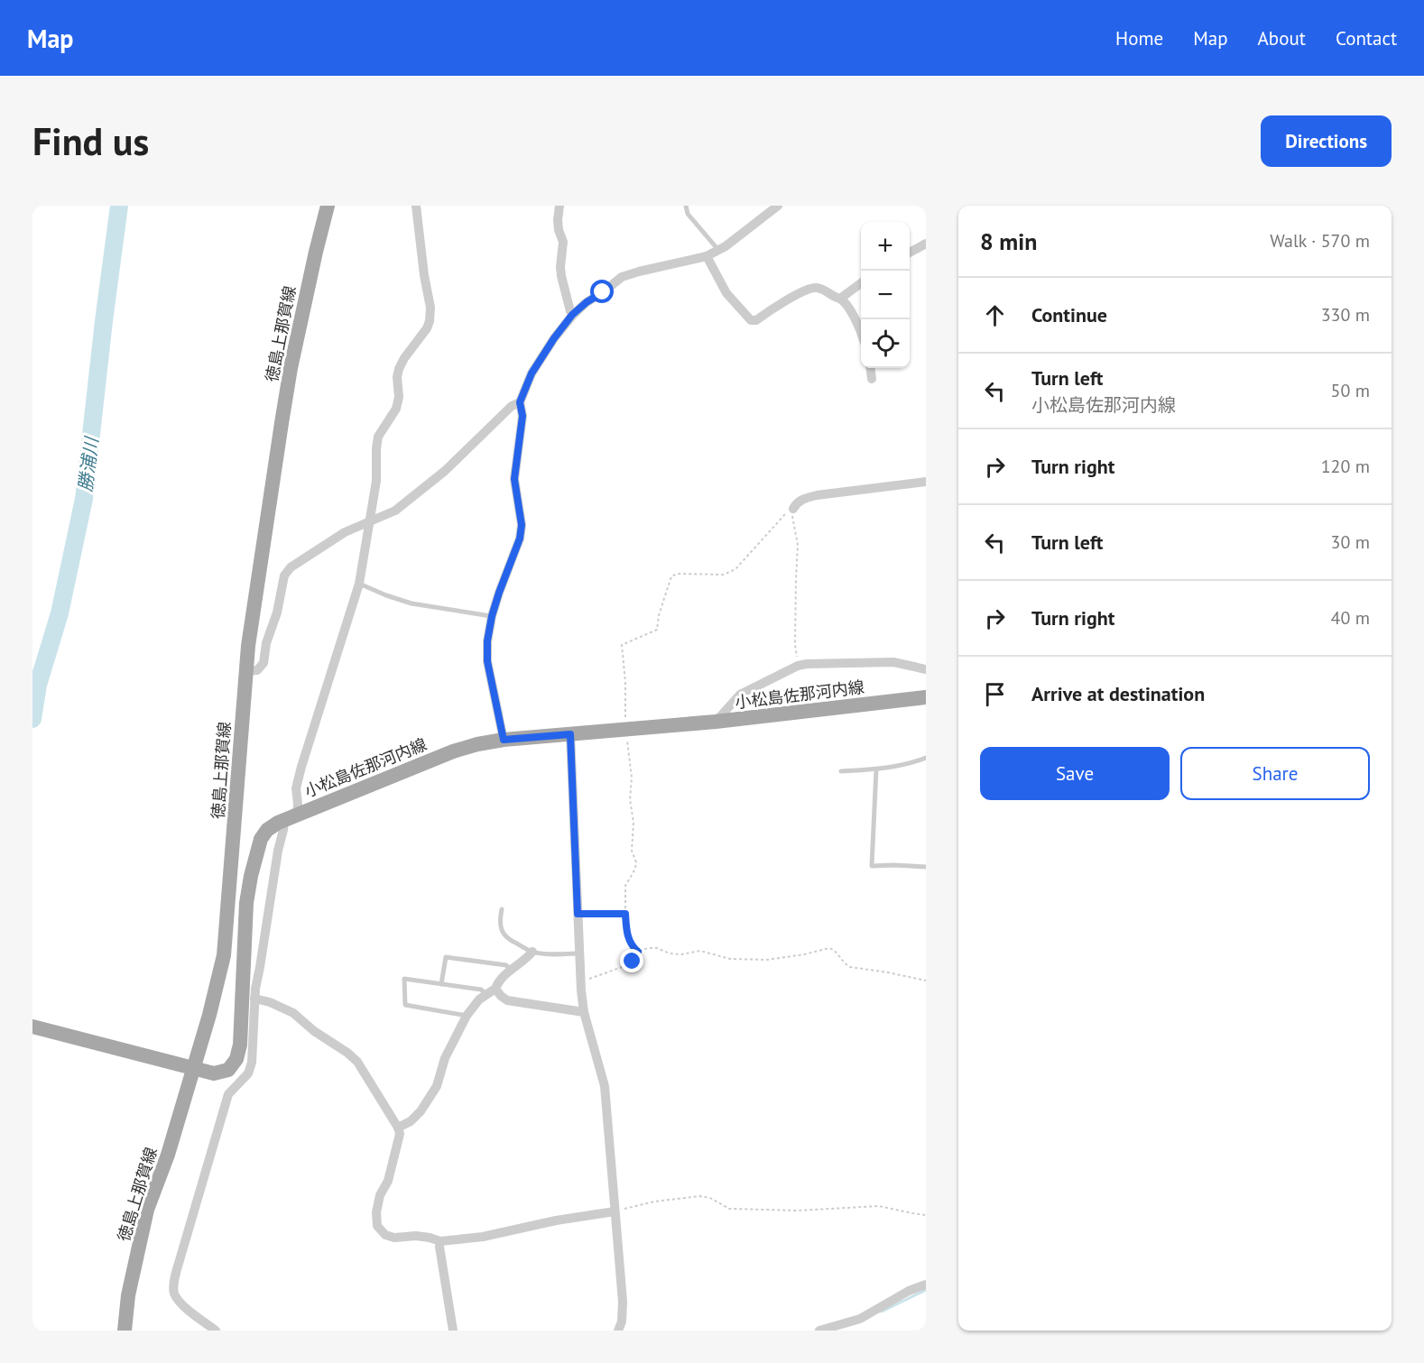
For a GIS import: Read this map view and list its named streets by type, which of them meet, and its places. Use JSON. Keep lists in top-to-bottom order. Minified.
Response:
{"streets":{"main road":["徳島上那賀線","小松島佐那河内線"]},"crossings":[["徳島上那賀線","小松島佐那河内線"]],"water":["勝浦川"],"page":{"header":"Map","nav":["Home","Map","About","Contact"],"buttons":["Directions",["Save","Share"]],"title":"Find us","heading":["8 min","Walk · 570 m"],"map_buttons":["+","−"],"list":[["Continue","330 m"],["Turn left","小松島佐那河内線","50 m"],["Turn right","120 m"],["Turn left","30 m"],["Turn right","40 m"],"Arrive at destination"]}}
